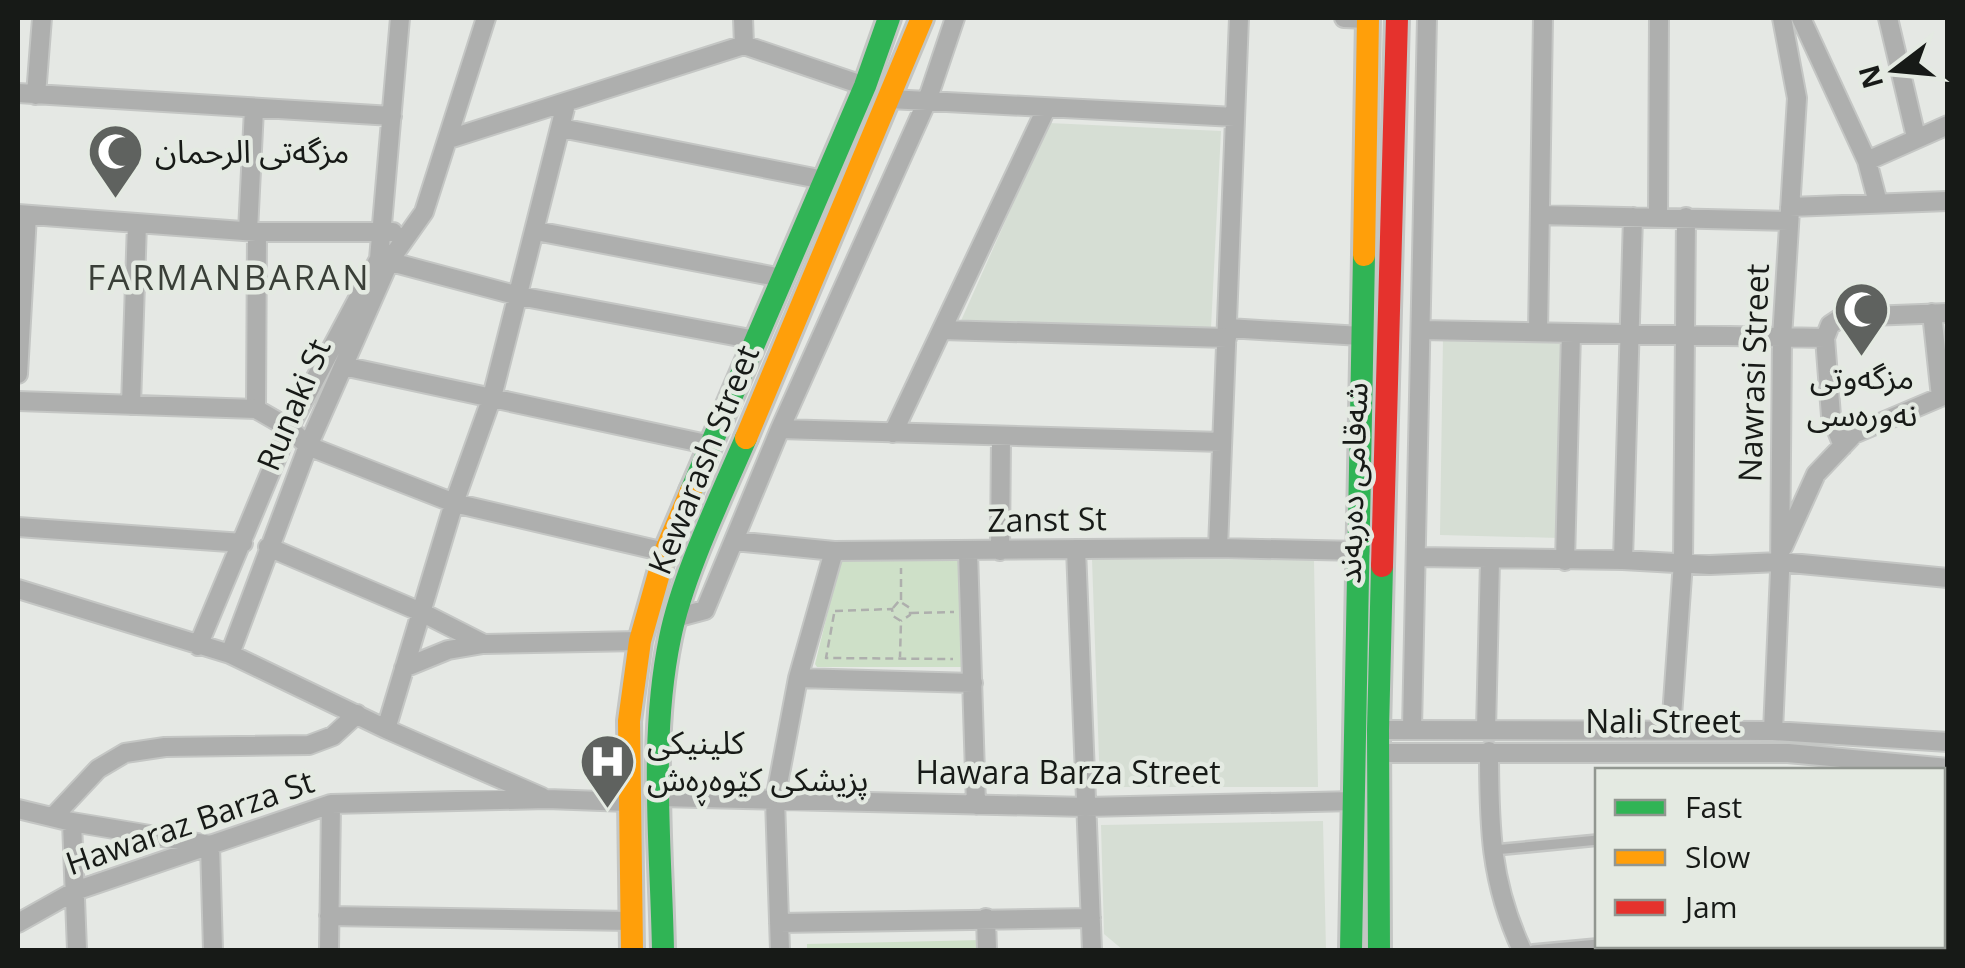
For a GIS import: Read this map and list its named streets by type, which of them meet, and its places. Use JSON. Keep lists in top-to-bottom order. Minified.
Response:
{"streets":{"main road":["Kewarash Street","شەقامی دەربەند"],"street":["Nawrasi Street","Runaki St","Zanst St","Nali Street","Hawara Barza Street","Hawaraz Barza St"]},"crossings":[["Nawrasi Street","Nali Street"],["Kewarash Street","Hawara Barza Street"],["Kewarash Street","Hawaraz Barza St"],["شەقامی دەربەند","Zanst St"],["شەقامی دەربەند","Nali Street"],["شەقامی دەربەند","Hawara Barza Street"]],"districts":["FARMANBARAN"],"places":{"mosque":["مزگەتی الرحمان","مزگەوتی نەورەسی"],"hospital":["كلینیكی پزیشكی كێوەڕەش"]},"legend":["Fast","Slow","Jam"],"north":"left"}
